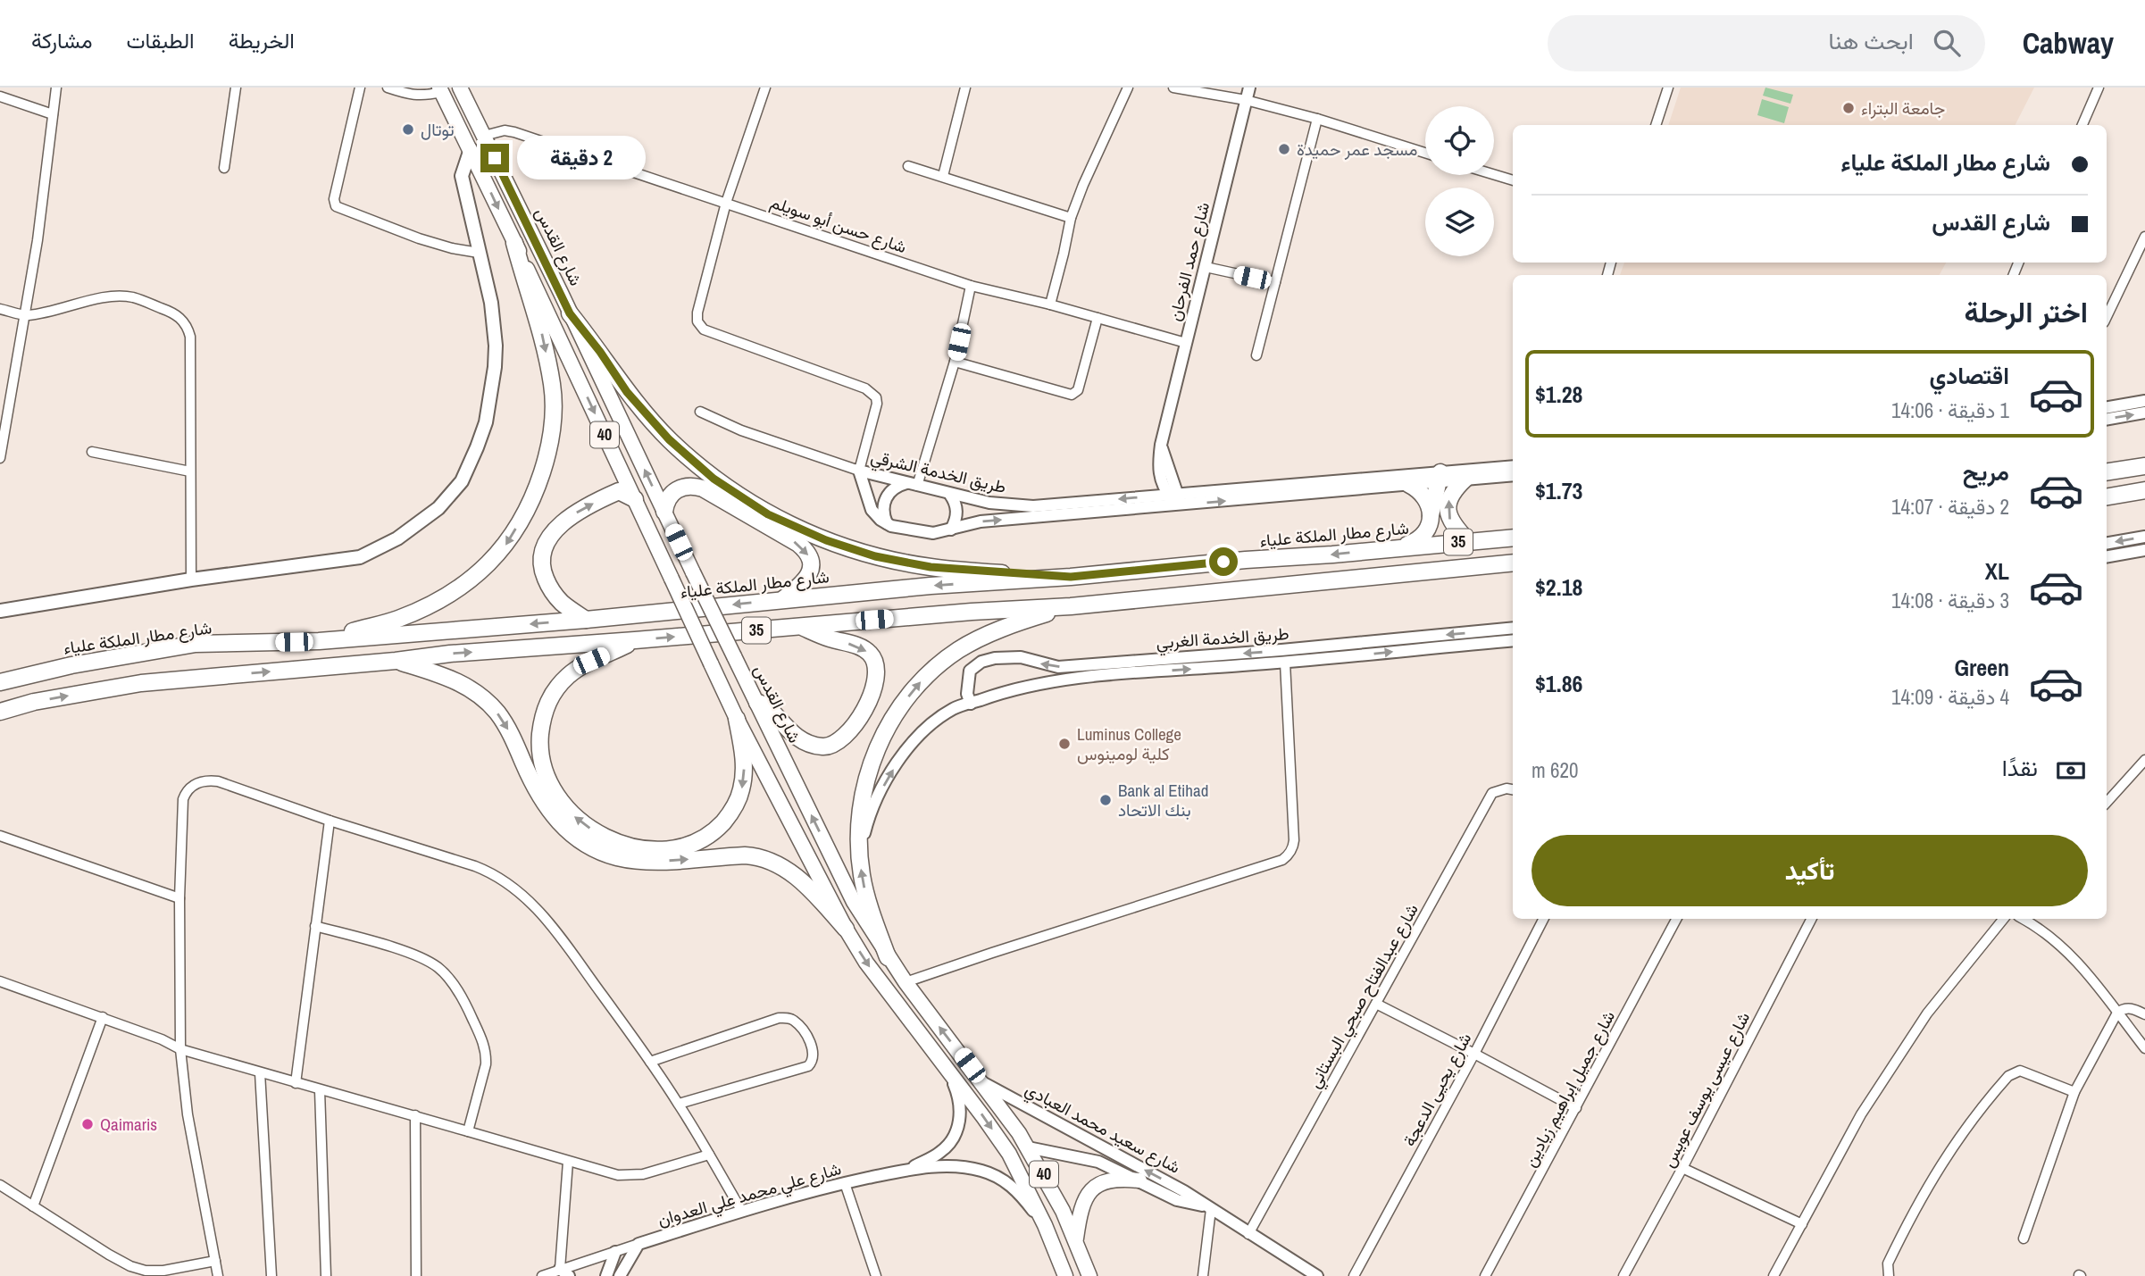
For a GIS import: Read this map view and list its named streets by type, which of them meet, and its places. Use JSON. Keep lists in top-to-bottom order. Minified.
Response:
{"streets":{"highway":["شارع القدس","40","شارع مطار الملكة علياء","35"],"street":["شارع حسن أبو سويلم","شارع حمد الفرحان","طريق الخدمة الشرقي","طريق الخدمة الغربي","شارع عبدالفتاح صبحي البستاني","شارع جميل إبراهيم زيادين","شارع يحيى الدعجة","شارع عيسى يوسف عويس","شارع سعيد محمد العبادي","شارع علي محمد علي العدوان"]},"crossings":[["شارع حسن أبو سويلم","شارع القدس"],["شارع حسن أبو سويلم","شارع حمد الفرحان"],["شارع القدس","شارع سعيد محمد العبادي"],["شارع حمد الفرحان","طريق الخدمة الشرقي"],["40","شارع علي محمد علي العدوان"],["شارع عبدالفتاح صبحي البستاني","شارع سعيد محمد العبادي"]],"places":["جامعة البتراء","توتال","مسجد عمر حميدة","Luminus College كلية لومينوس","Bank al Etihad بنك الاتحاد","Qaimaris"],"page":{"header":"Cabway","search":"ابحث هنا","nav":["الخريطة","الطبقات","مشاركة"],"banner":["شارع مطار الملكة علياء","شارع القدس"],"bubble":"2 دقيقة","heading":"اختر الرحلة","list":[{"name":"اقتصادي","note":"1 دقيقة · 14:06","value":"$1.28"},{"name":"مريح","note":"2 دقيقة · 14:07","value":"$1.73"},{"name":"XL","note":"3 دقيقة · 14:08","value":"$2.18"},{"name":"Green","note":"4 دقيقة · 14:09","value":"$1.86"}],"pay":["نقدًا","620 m"],"buttons":"تأكيد"}}
